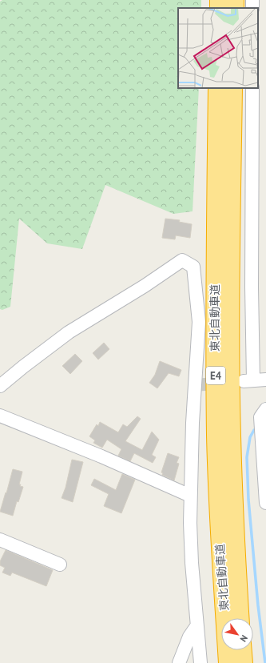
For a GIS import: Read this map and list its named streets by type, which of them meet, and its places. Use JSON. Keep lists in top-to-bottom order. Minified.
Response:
{"streets":{"highway":["東北自動車道","E4"]},"north":"bottom right"}
